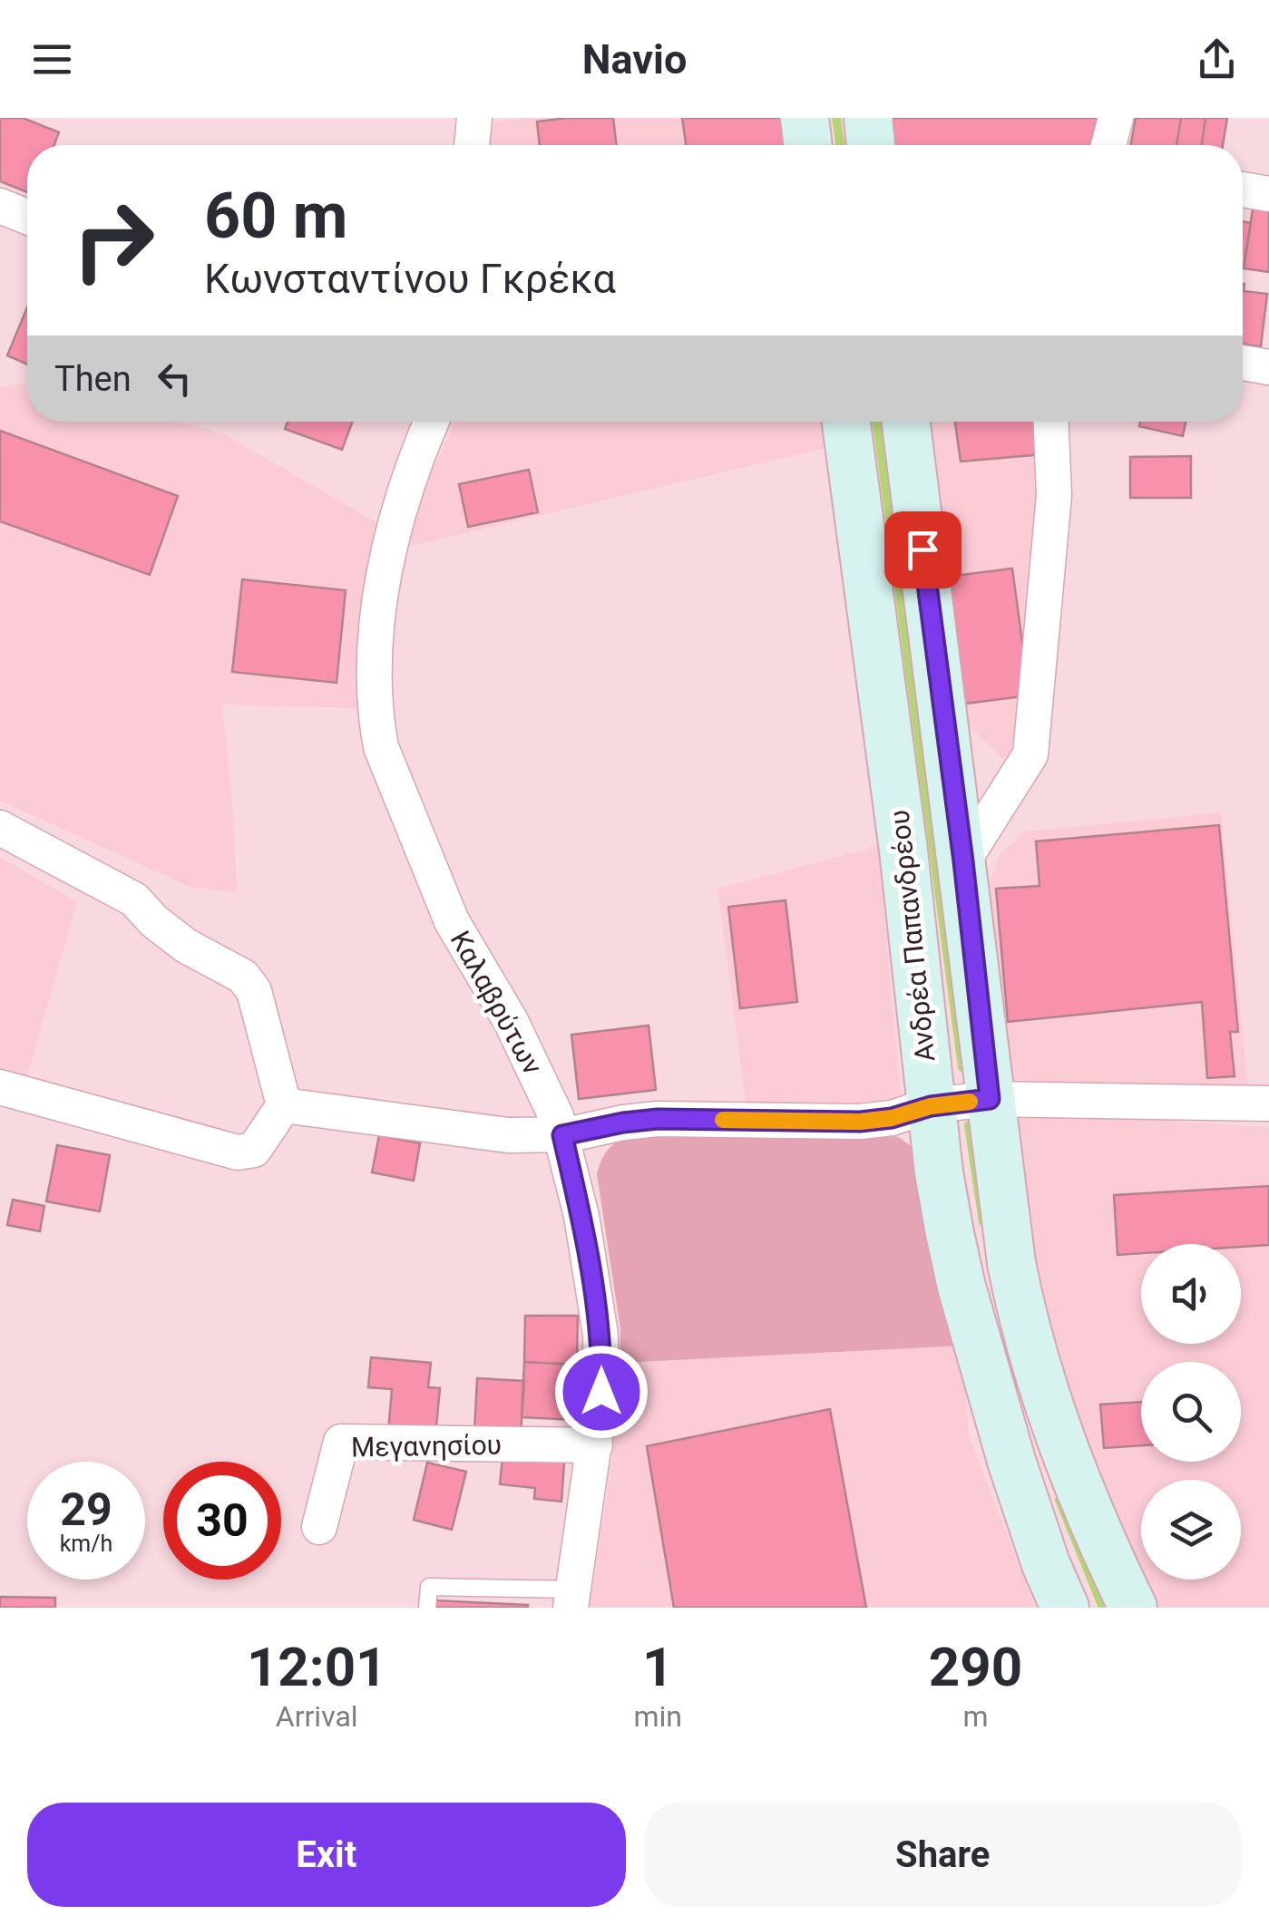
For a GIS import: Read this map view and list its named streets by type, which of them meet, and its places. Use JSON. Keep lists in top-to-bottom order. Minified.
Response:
{"streets":{"main road":["Ανδρέα Παπανδρέου"],"street":["Καλαβρύτων","Μεγανησίου"]},"crossings":[["Καλαβρύτων","Μεγανησίου"]],"page":{"header":"Navio","turn":["60 m","Κωνσταντίνου Γκρέκα"],"then":"Then","speed":"29 km/h","limit":"30","eta":["12:01","Arrival","1","min","290","m"],"buttons":["Exit","Share"]}}
